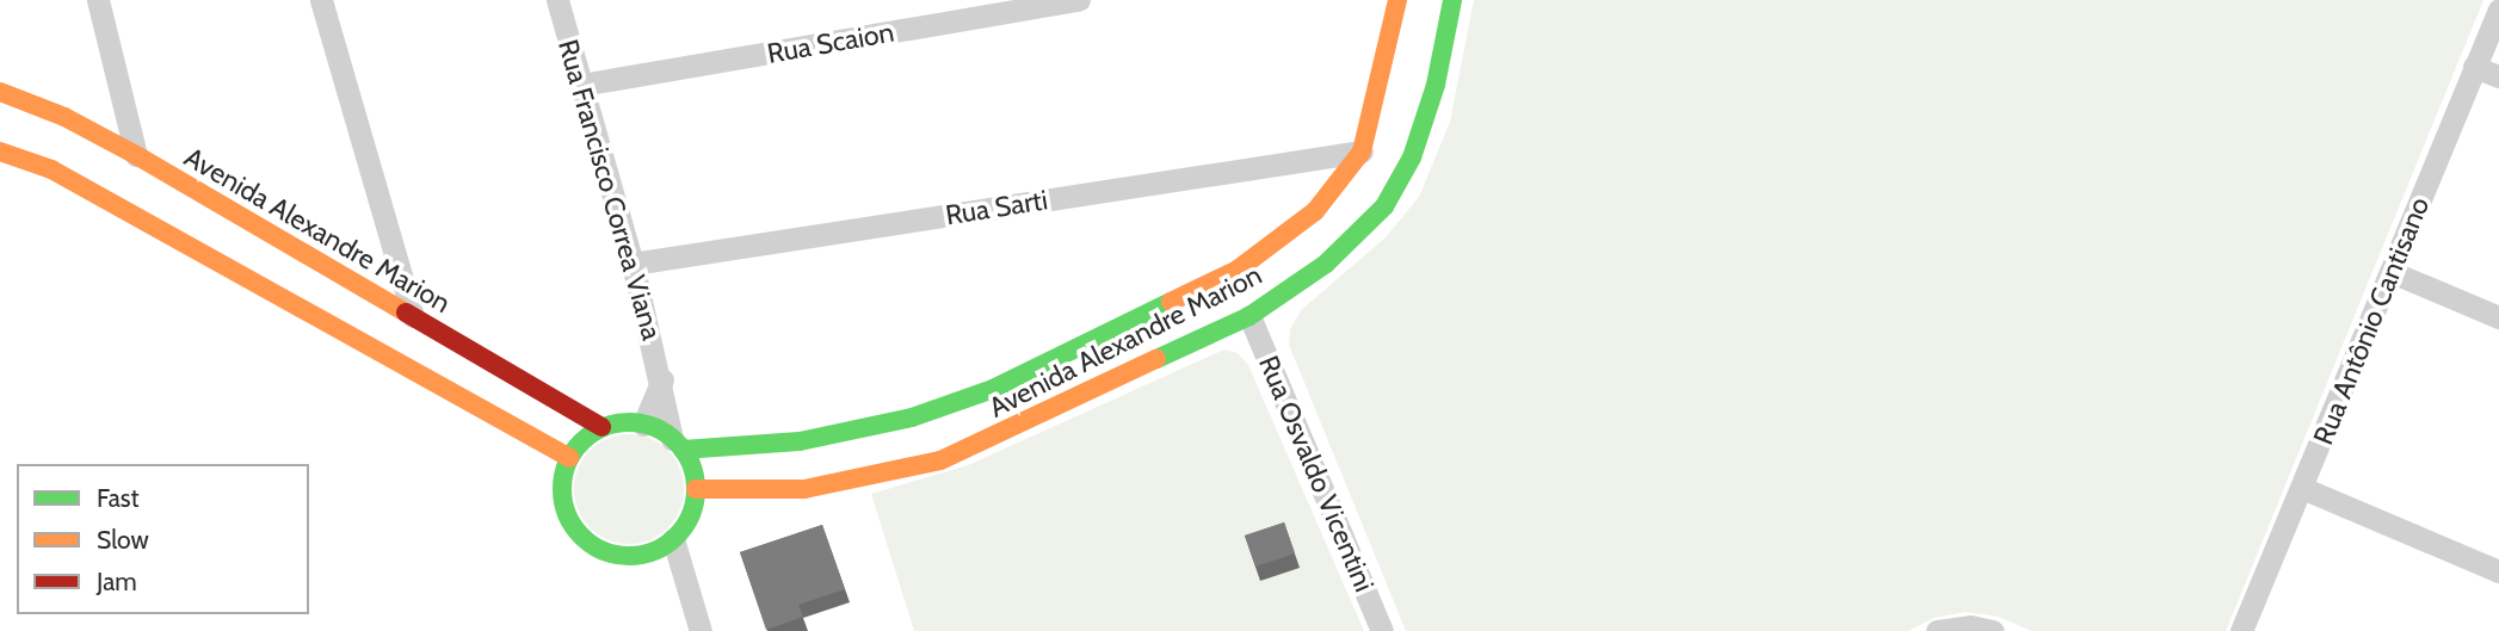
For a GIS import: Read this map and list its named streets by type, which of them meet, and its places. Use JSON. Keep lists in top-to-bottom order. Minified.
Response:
{"streets":{"street":["Rua Scaion","Rua Francisco Correa Viana","Rua Sarti","Avenida Alexandre Marion","Rua Antônio Cantisano","Rua Osvaldo Vicentini"]},"crossings":[["Rua Scaion","Rua Francisco Correa Viana"],["Rua Francisco Correa Viana","Rua Sarti"],["Rua Francisco Correa Viana","Avenida Alexandre Marion"],["Rua Sarti","Avenida Alexandre Marion"],["Avenida Alexandre Marion","Rua Osvaldo Vicentini"]],"legend":["Fast","Slow","Jam"]}
